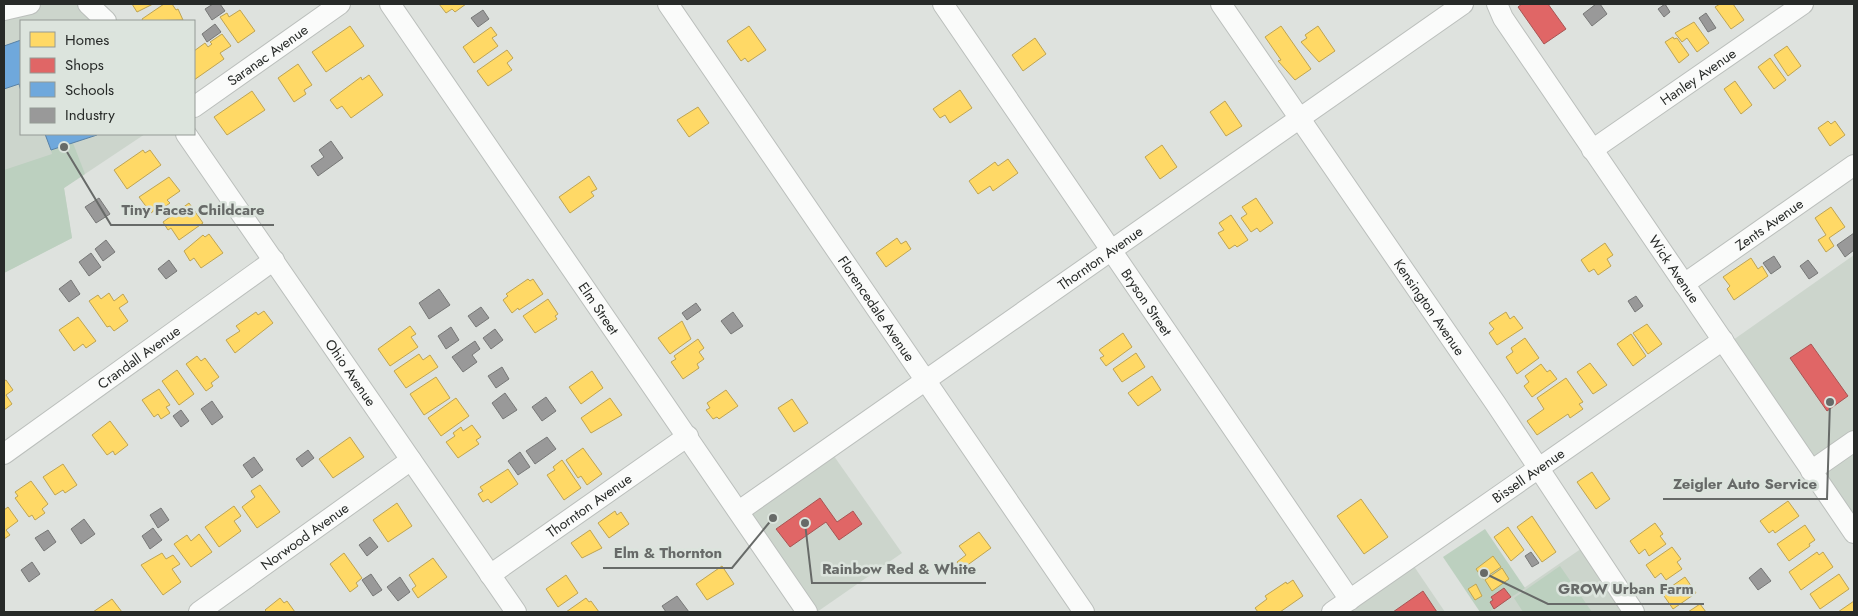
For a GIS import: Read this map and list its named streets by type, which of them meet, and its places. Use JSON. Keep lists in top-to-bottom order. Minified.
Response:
{"streets":{"street":["Saranac Avenue","Hanley Avenue","Zents Avenue","Thornton Avenue","Wick Avenue","Bryson Street","Kensington Avenue","Elm Street","Florencedale Avenue","Crandall Avenue","Ohio Avenue","Bissell Avenue","Norwood Avenue"]},"crossings":[["Hanley Avenue","Wick Avenue"],["Zents Avenue","Wick Avenue"],["Thornton Avenue","Bryson Street"],["Thornton Avenue","Kensington Avenue"],["Thornton Avenue","Elm Street"],["Thornton Avenue","Florencedale Avenue"],["Thornton Avenue","Ohio Avenue"],["Wick Avenue","Bissell Avenue"],["Bryson Street","Bissell Avenue"],["Kensington Avenue","Bissell Avenue"],["Crandall Avenue","Ohio Avenue"],["Ohio Avenue","Norwood Avenue"]],"places":["Tiny Faces Childcare","Zeigler Auto Service","Elm & Thornton","Rainbow Red & White","GROW Urban Farm"],"legend":["Homes","Shops","Schools","Industry"]}
